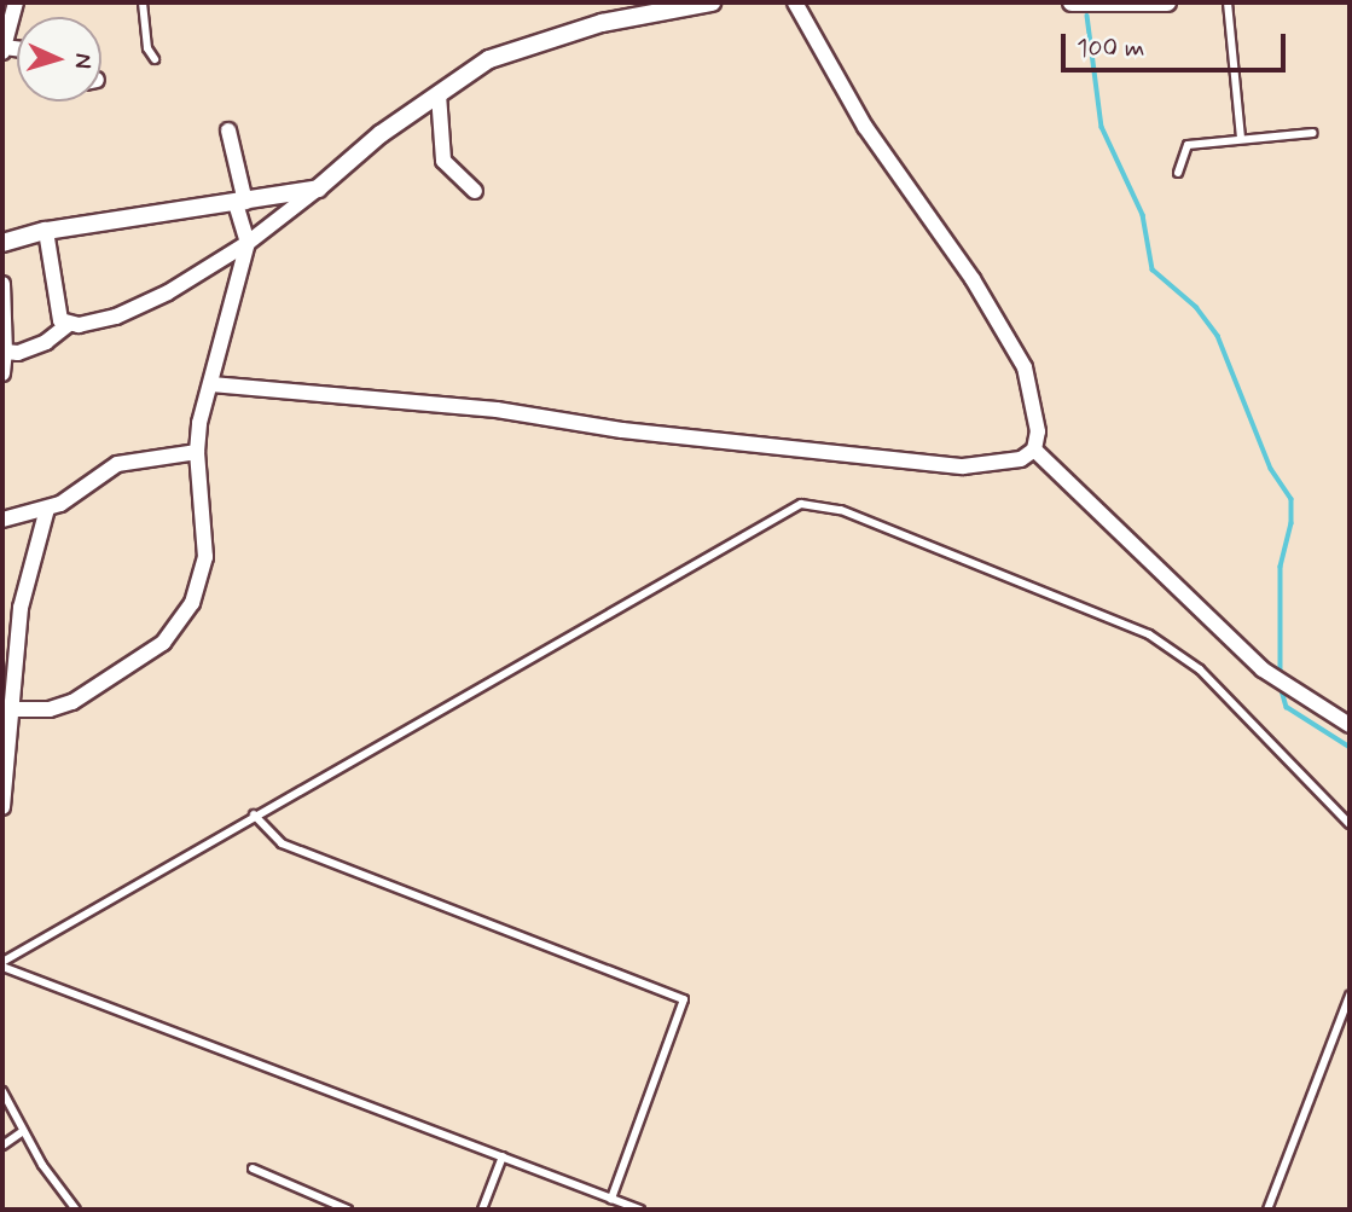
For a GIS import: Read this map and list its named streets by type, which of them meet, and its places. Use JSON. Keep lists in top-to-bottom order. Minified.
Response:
{"scale_bar":"100 m","north":"right"}
